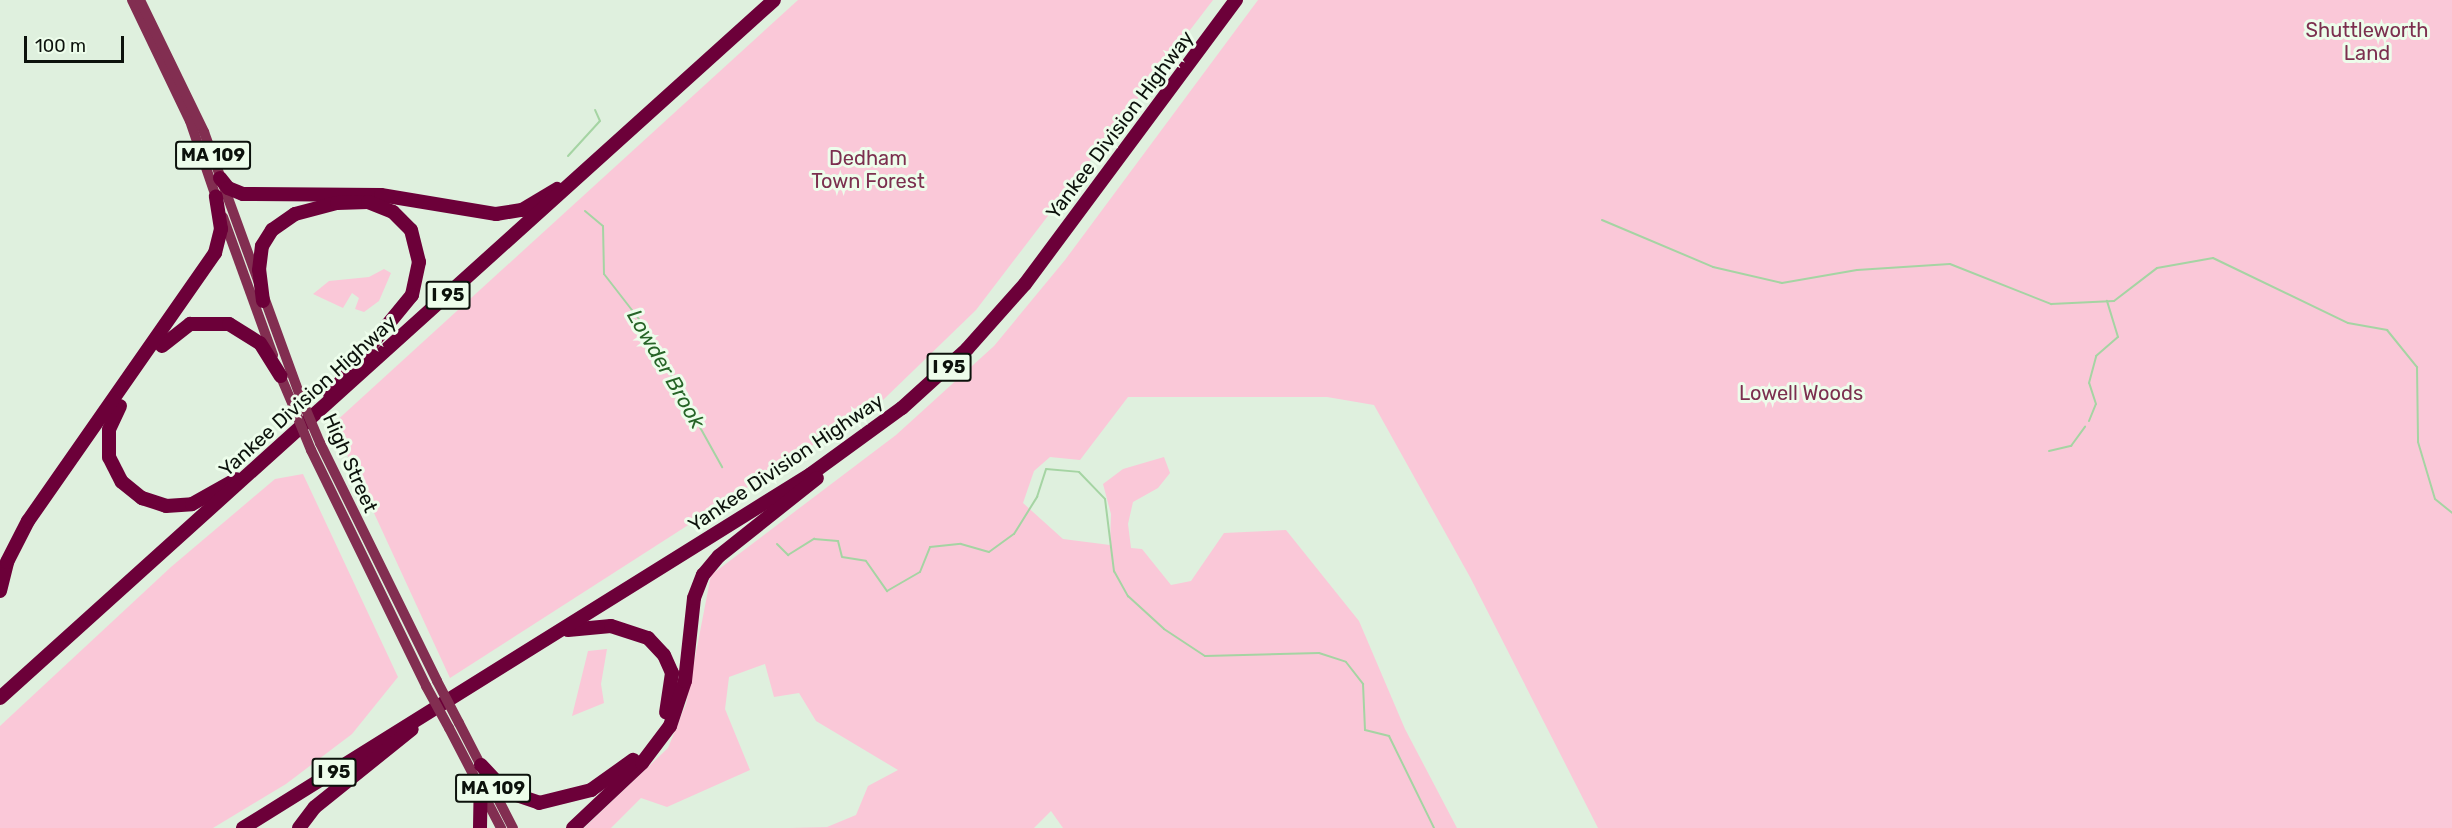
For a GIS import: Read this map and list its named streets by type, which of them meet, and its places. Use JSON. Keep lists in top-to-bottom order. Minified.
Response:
{"streets":{"highway":["Yankee Division Highway","I 95"],"main road":["MA 109","High Street"]},"water":["Lowder Brook"],"parks":["Shuttleworth Land","Dedham Town Forest","Lowell Woods"],"scale_bar":"100 m"}
